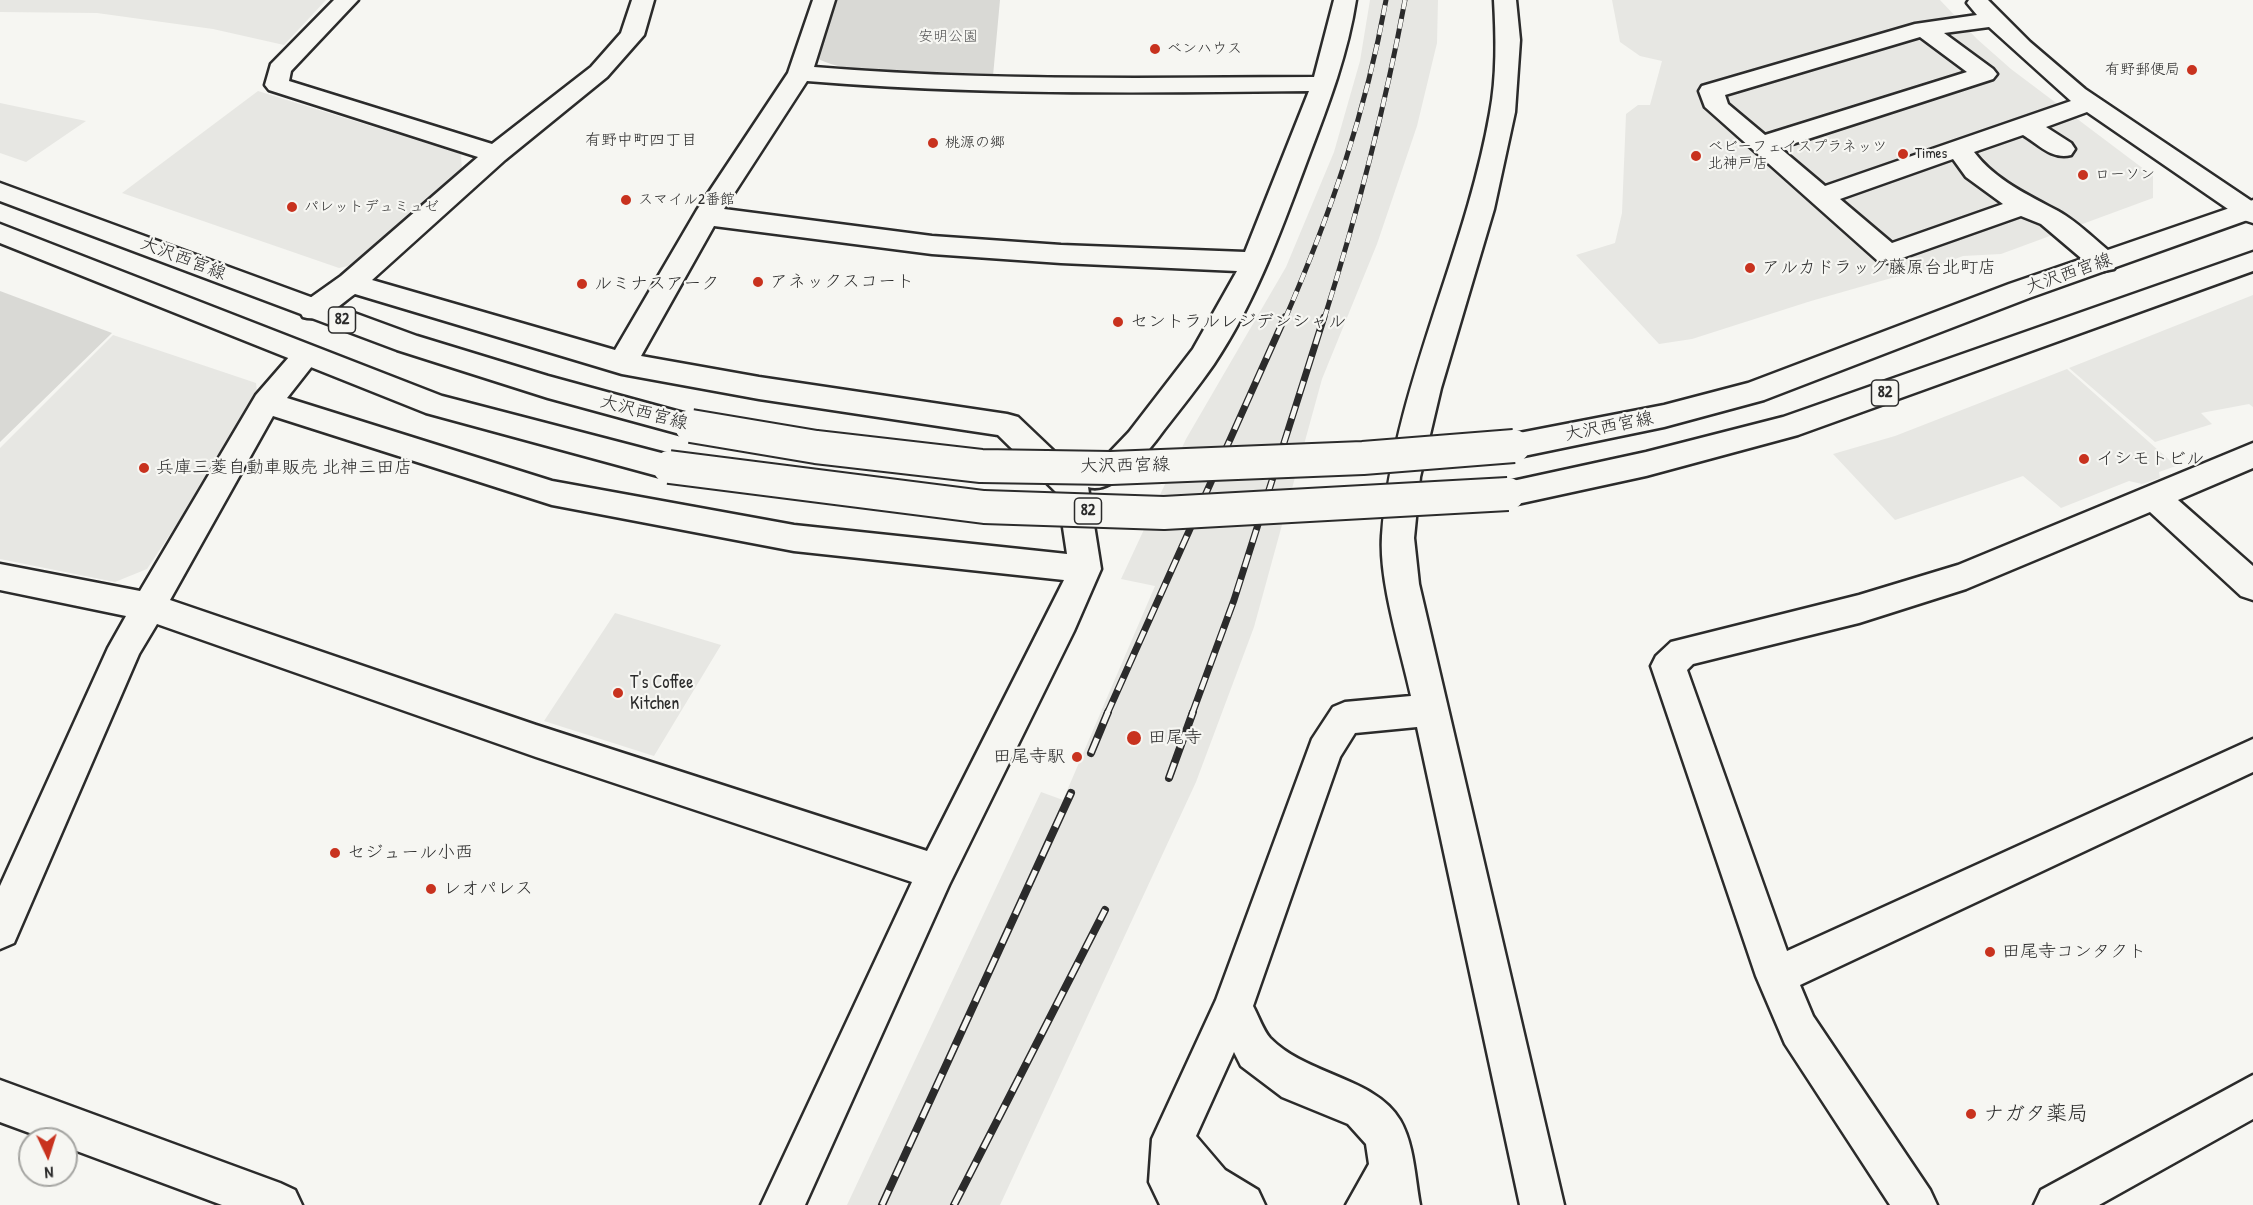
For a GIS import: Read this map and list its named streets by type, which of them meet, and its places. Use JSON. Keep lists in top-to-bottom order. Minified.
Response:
{"streets":{"street":["大沢西宮線","82"]},"districts":["有野中町四丁目"],"parks":["安明公園"],"places":["ベンハウス","有野郵便局","桃源の郷","Times","ベビーフェイスプラネッツ 北神戸店","ローソン","スマイル2番館","パレットデュミュゼ","アルカドラッグ藤原台北町店","アネックスコート","ルミナスアーク","セントラルレジデンシャル","イシモトビル","兵庫三菱自動車販売 北神三田店","T's Coffee Kitchen","田尾寺","田尾寺駅","セジュール小西","レオパレス","田尾寺コンタクト","ナガタ薬局"],"north":"bottom"}
